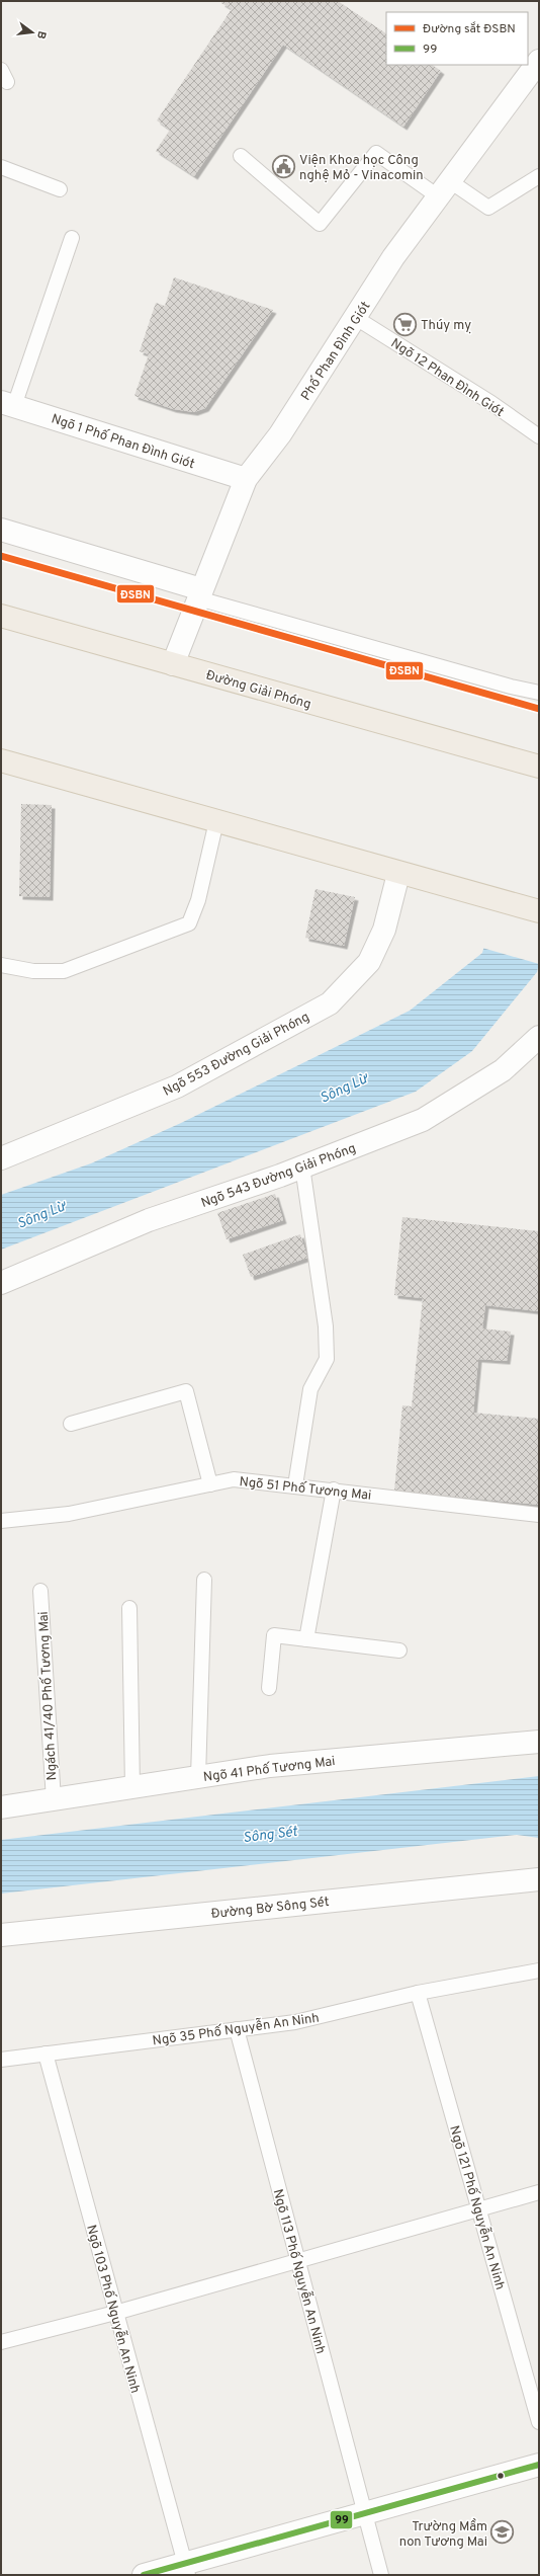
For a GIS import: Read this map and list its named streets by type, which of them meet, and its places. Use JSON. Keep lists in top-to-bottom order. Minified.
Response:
{"streets":{"main road":["Đường Giải Phóng"],"street":["Phố Phan Đình Giót","Ngõ 1 Phố Phan Đình Giót","Ngõ 553 Đường Giải Phóng","Ngõ 543 Đường Giải Phóng","Ngõ 41 Phố Tương Mai","Đường Bờ Sông Sét"],"lane":["Ngõ 12 Phan Đình Giót","Ngõ 51 Phố Tương Mai","Ngách 41/40 Phố Tương Mai","Ngõ 35 Phố Nguyễn An Ninh","Ngõ 121 Phố Nguyễn An Ninh","Ngõ 113 Phố Nguyễn An Ninh","Ngõ 103 Phố Nguyễn An Ninh"]},"crossings":[["Phố Phan Đình Giót","Ngõ 12 Phan Đình Giót"],["Phố Phan Đình Giót","Ngõ 1 Phố Phan Đình Giót"],["Phố Phan Đình Giót","Đường Giải Phóng"],["Ngách 41/40 Phố Tương Mai","Ngõ 41 Phố Tương Mai"],["Ngõ 35 Phố Nguyễn An Ninh","Ngõ 121 Phố Nguyễn An Ninh"],["Ngõ 35 Phố Nguyễn An Ninh","Ngõ 113 Phố Nguyễn An Ninh"],["Ngõ 35 Phố Nguyễn An Ninh","Ngõ 103 Phố Nguyễn An Ninh"]],"water":["Sông Lừ","Sông Sét"],"places":{"public building":["Viện Khoa học Công nghệ Mỏ - Vinacomin"],"supermarket":["Thúy mỵ"],"school or university":["Trường Mầm non Tương Mai"]},"lines":["rail line ĐSBN","transit line 99"],"legend":["Đường sắt ĐSBN","99"],"north":"right"}
